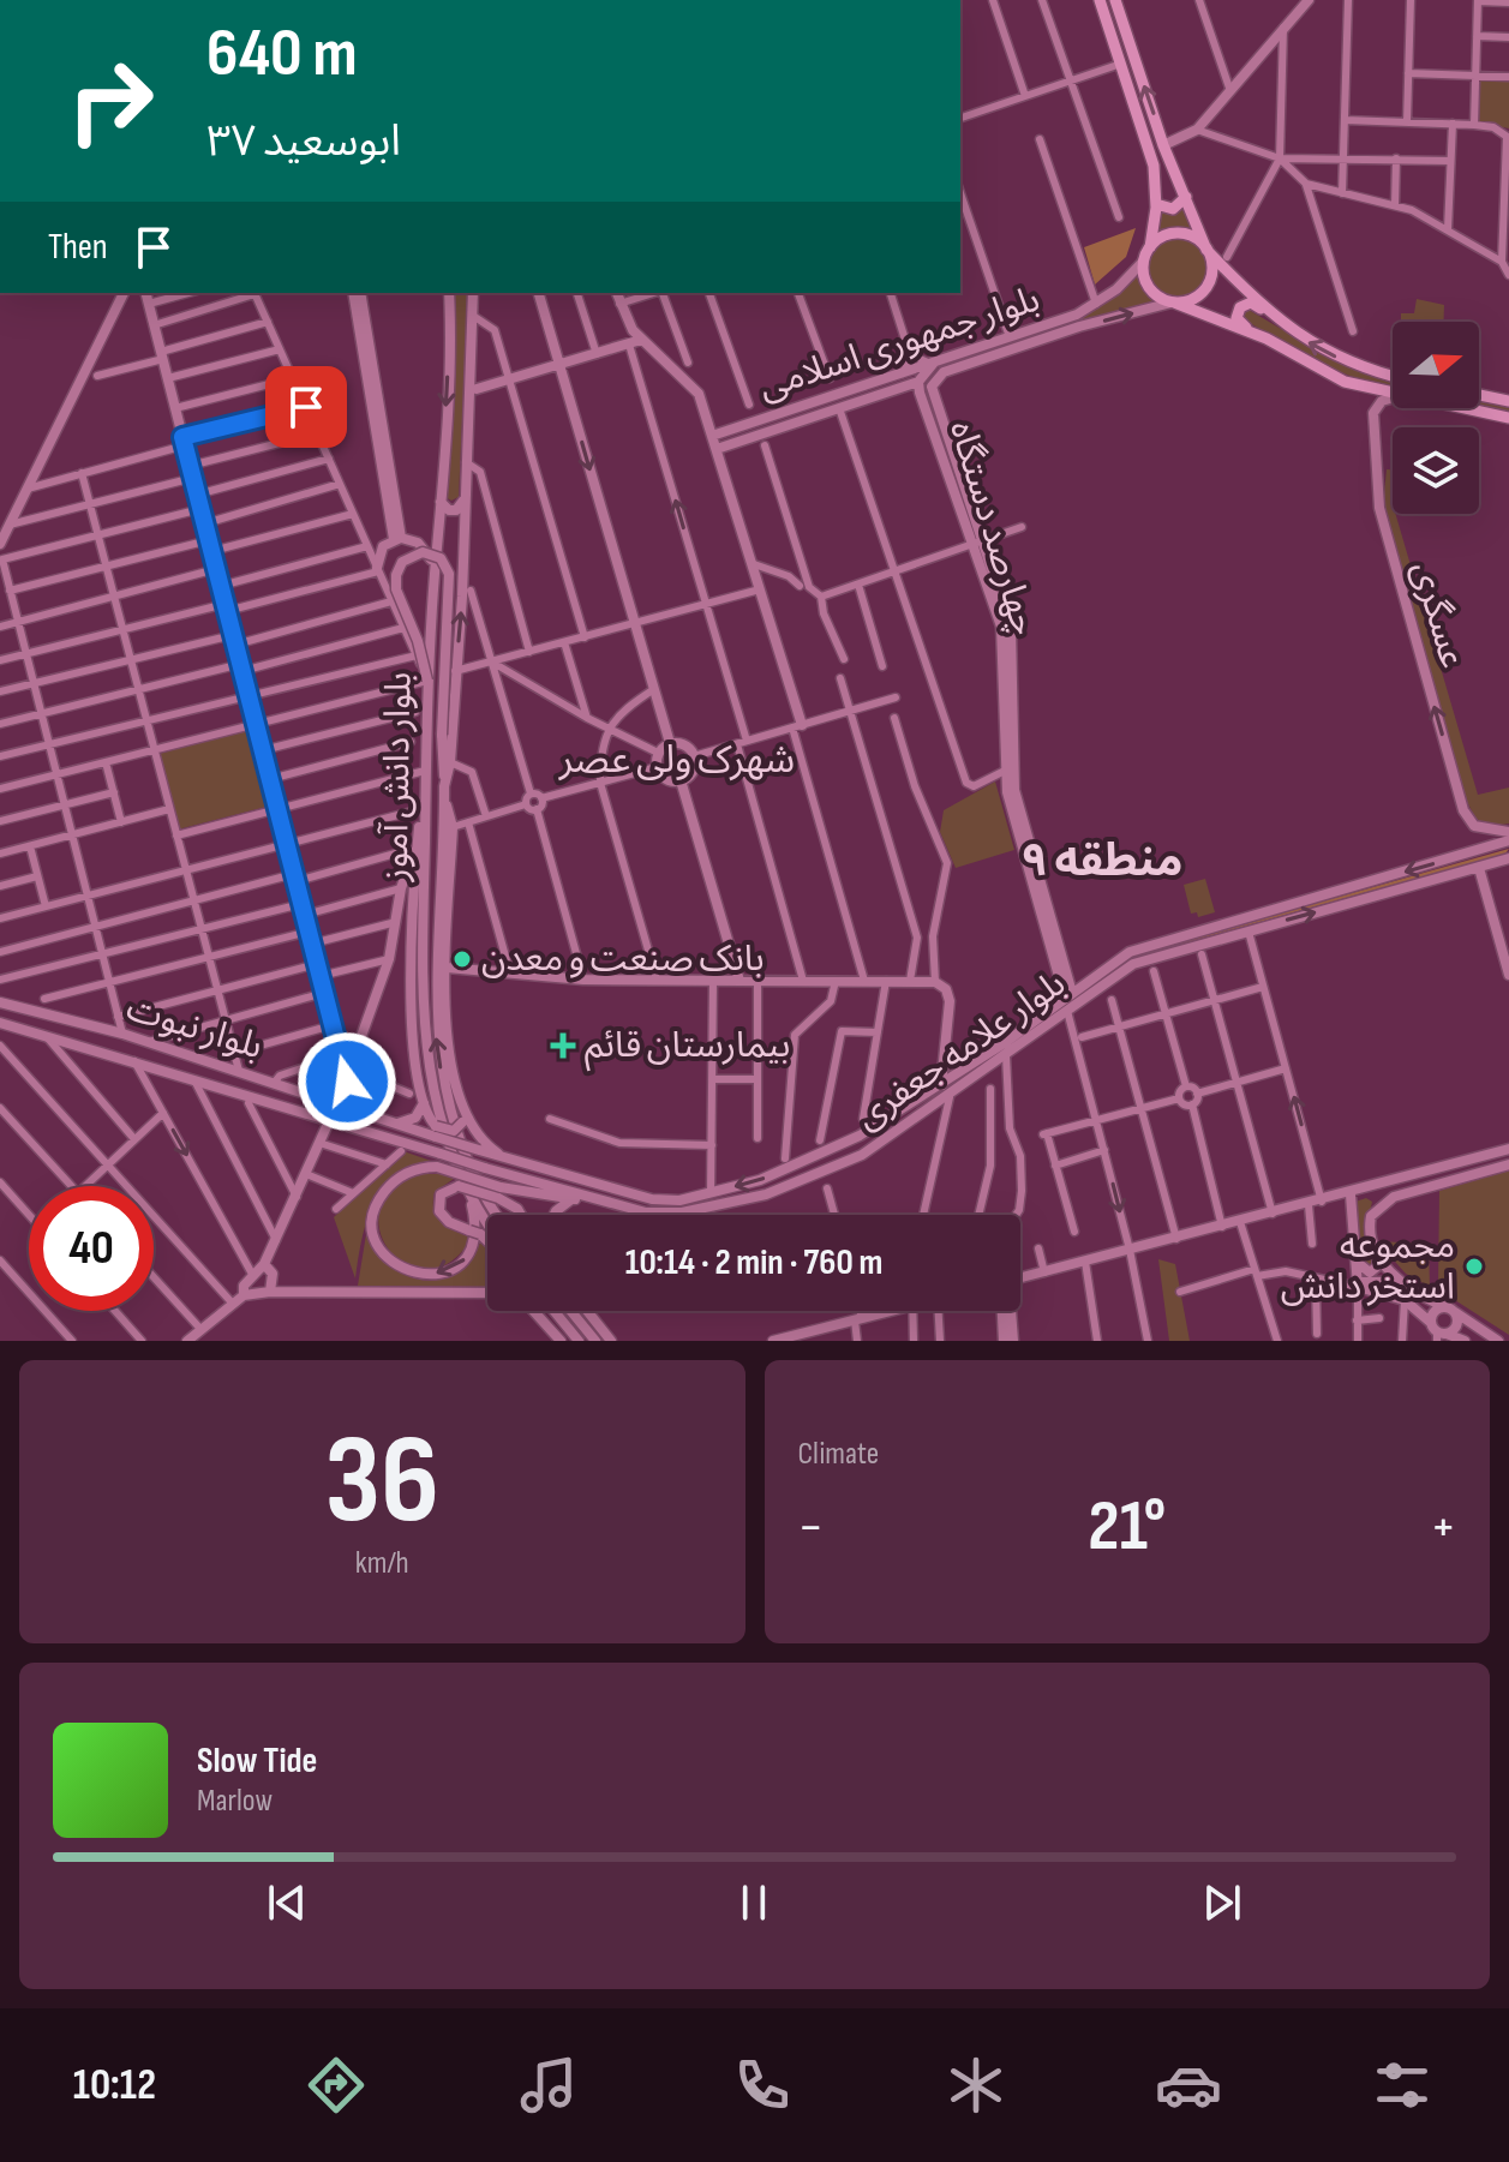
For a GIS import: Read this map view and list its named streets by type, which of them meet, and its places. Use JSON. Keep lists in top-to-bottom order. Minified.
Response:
{"streets":{"main road":["بلوار جمهوری اسلامی","چهارصد دستگاه","عسگری","بلوار دانش آموز","بلوار نبوت","بلوار علامه جعفری"]},"crossings":[["بلوار جمهوری اسلامی","چهارصد دستگاه"],["چهارصد دستگاه","بلوار علامه جعفری"],["بلوار نبوت","بلوار علامه جعفری"]],"one_way":["عسگری"],"districts":["شهرک ولی عصر","منطقه ۹"],"places":{"other":["بانک صنعت و معدن","مجموعه استخر دانش"],"health":["بیمارستان قائم"]},"north":"right","page":{"turn":["640 m","ابوسعید ۳۷"],"then":"Then","limit":"40","trip":"10:14 · 2 min · 760 m","tile":[["36","km/h"],"Climate"],"heat":["−","21°","+"],"song":["Slow Tide","Marlow"],"tabs":"10:12"}}
